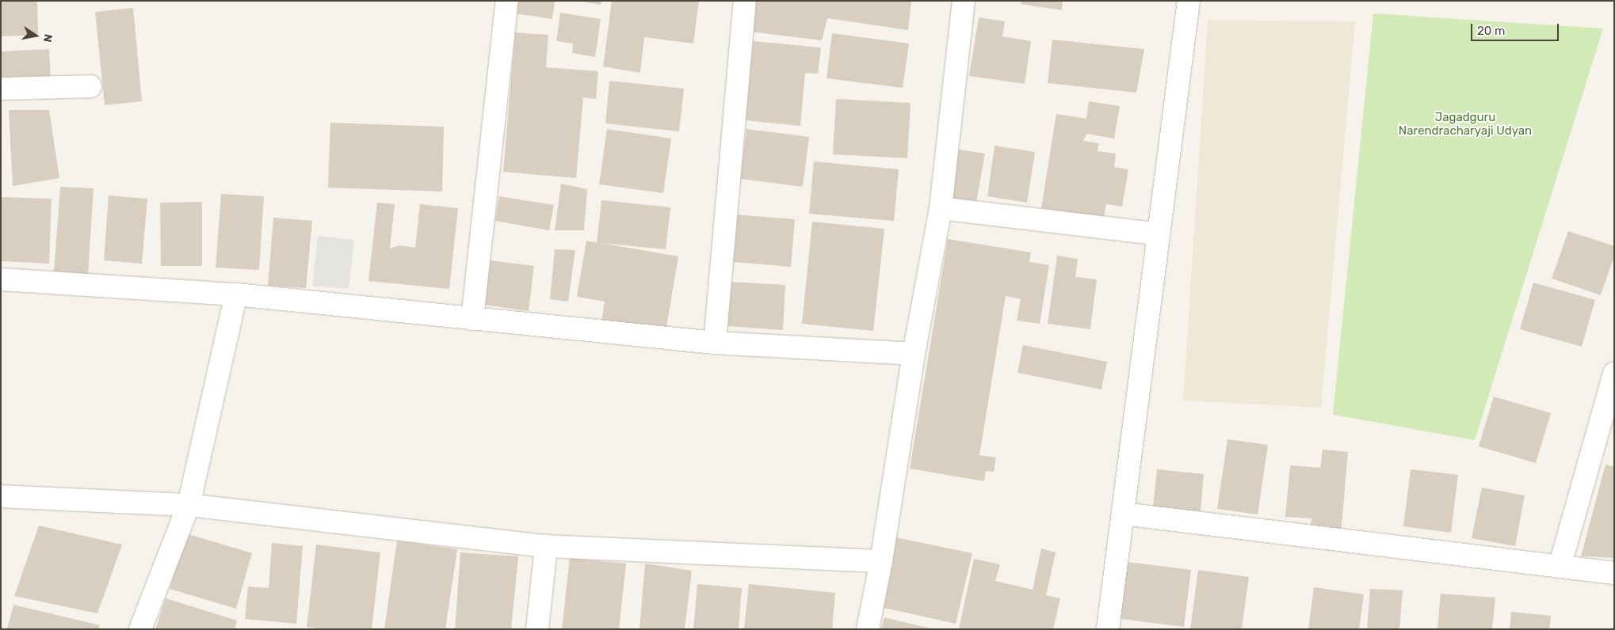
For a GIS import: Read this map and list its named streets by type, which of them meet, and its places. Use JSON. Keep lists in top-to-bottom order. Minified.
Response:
{"parks":["Jagadguru Narendracharyaji Udyan"],"scale_bar":"20 m","north":"right"}
